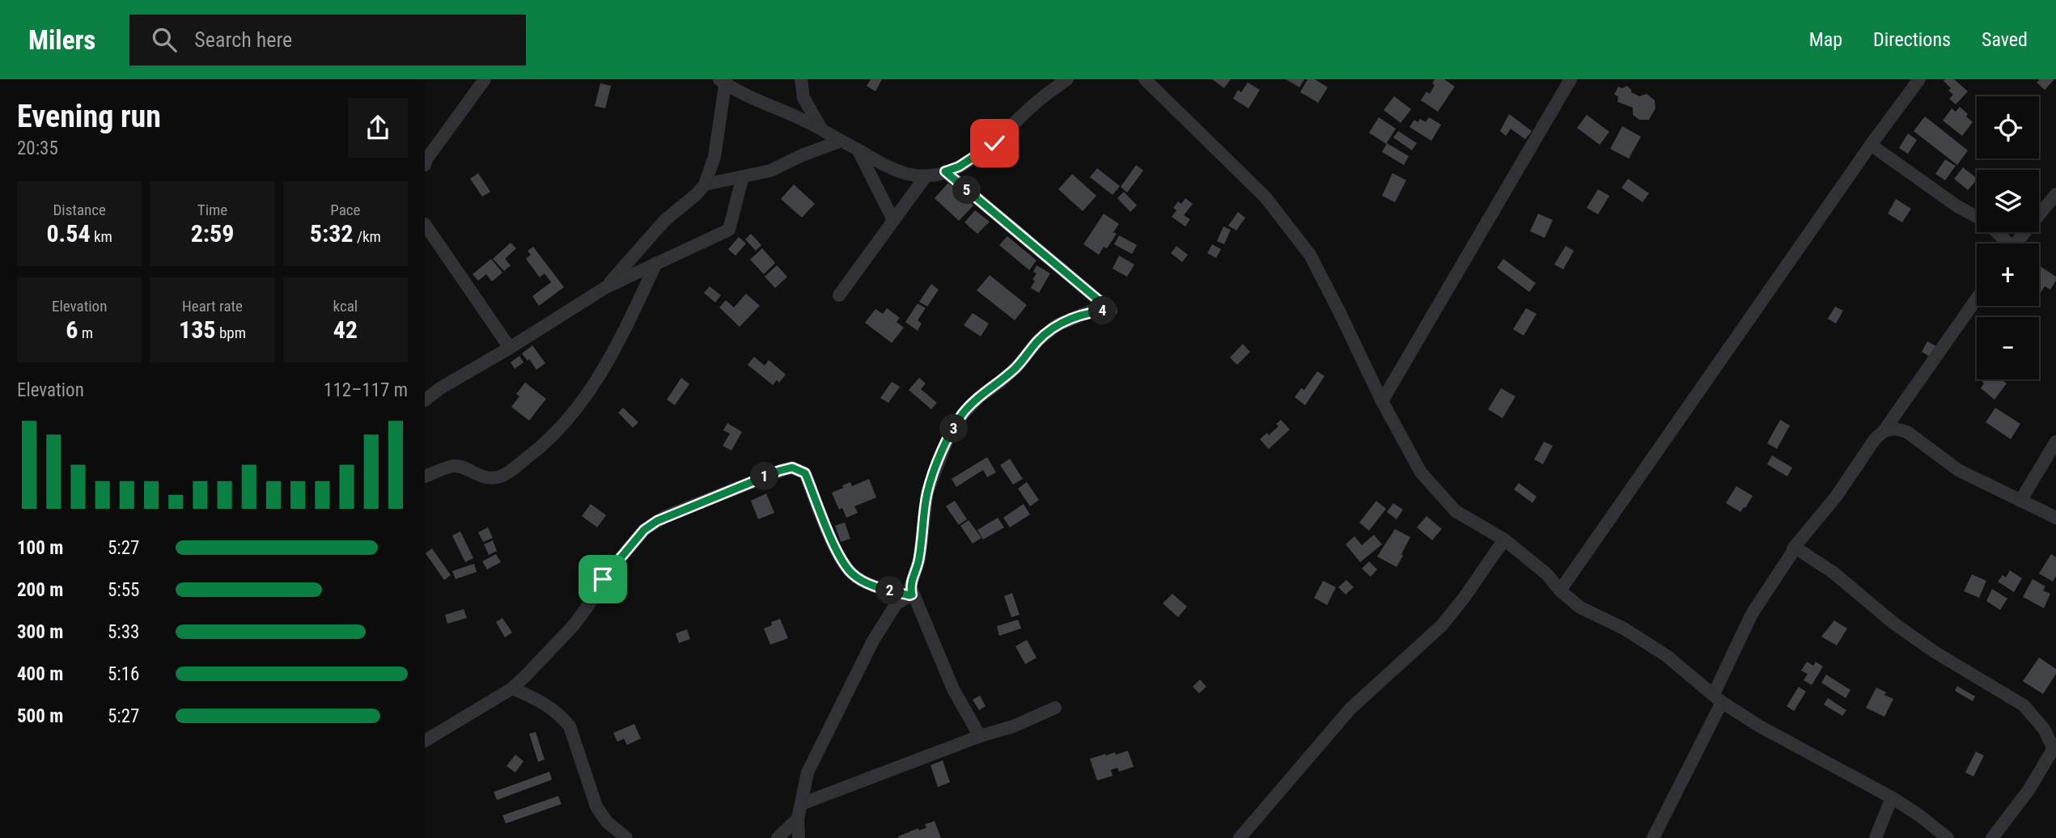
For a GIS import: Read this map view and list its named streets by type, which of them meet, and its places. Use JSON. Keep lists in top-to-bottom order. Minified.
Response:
{"page":{"header":"Milers","search":"Search here","nav":["Map","Directions","Saved"],"heading":["Evening run","20:35"],"map_buttons":["+","−"],"stats":[["Distance","0.54 km"],["Time","2:59"],["Pace","5:32 /km"],["Elevation","6 m"],["Heart rate","135 bpm"],["kcal","42"]],"pins":["5","4","3","1","2"],"chart":["Elevation","112–117 m"],"list":[{"name":"100 m","note":"5:27"},{"name":"200 m","note":"5:55"},{"name":"300 m","note":"5:33"},{"name":"400 m","note":"5:16"},{"name":"500 m","note":"5:27"}]}}
